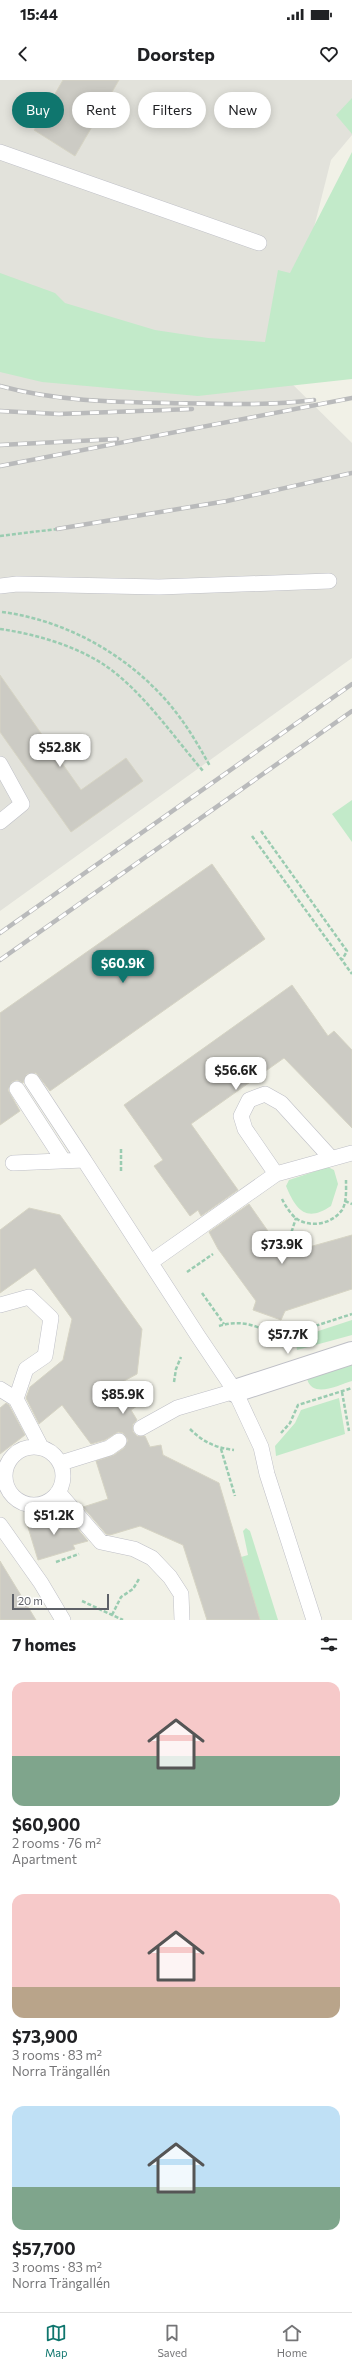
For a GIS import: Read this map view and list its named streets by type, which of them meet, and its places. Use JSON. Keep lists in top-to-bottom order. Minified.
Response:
{"scale_bar":"20 m","page":{"status":"15:44","header":"Doorstep","chip":["Buy","Rent","Filters","New"],"price":["$52.8K","$60.9K","$56.6K","$73.9K","$57.7K","$85.9K","$51.2K"],"scale":"20 m","heading":"7 homes","list":[{"name":"$60,900","note":"2 rooms · 76 m² · Apartment"},{"name":"$73,900","note":"3 rooms · 83 m² · Norra Trängallén"},{"name":"$57,700","note":"3 rooms · 83 m² · Norra Trängallén"}],"tabs":["Map","Saved","Home"]}}
